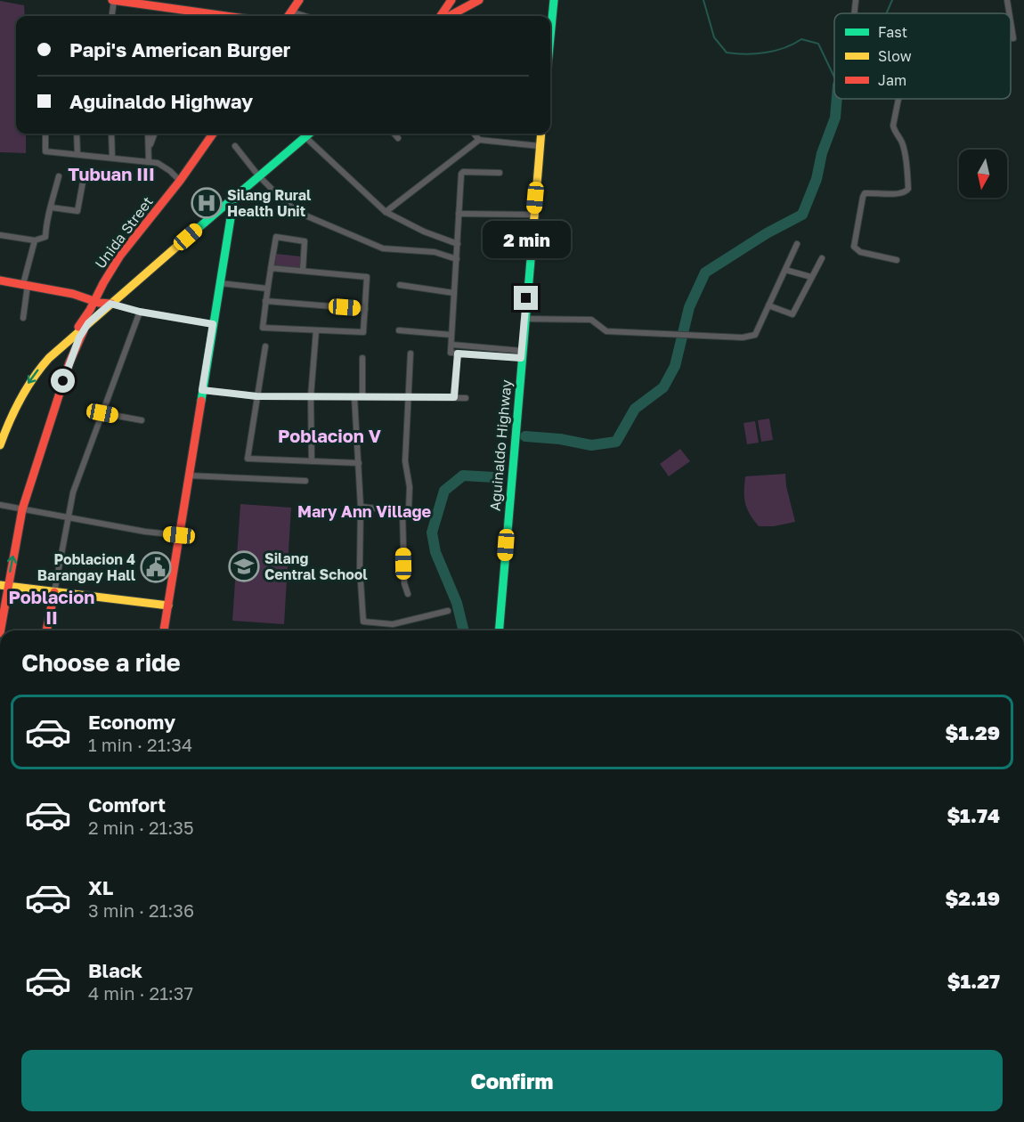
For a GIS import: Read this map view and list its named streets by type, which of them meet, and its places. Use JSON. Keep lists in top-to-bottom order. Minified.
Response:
{"streets":{"main road":["Unida Street","Aguinaldo Highway"]},"districts":["Tubuan III","Poblacion V","Mary Ann Village","Poblacion II"],"places":{"hospital":["Silang Rural Health Unit"],"school or university":["Silang Central School"],"public building":["Poblacion 4 Barangay Hall"]},"legend":["Fast","Slow","Jam"],"north":"bottom","page":{"banner":["Papi's American Burger","Aguinaldo Highway"],"bubble":"2 min","heading":"Choose a ride","list":[{"name":"Economy","note":"1 min · 21:34","value":"$1.29"},{"name":"Comfort","note":"2 min · 21:35","value":"$1.74"},{"name":"XL","note":"3 min · 21:36","value":"$2.19"},{"name":"Black","note":"4 min · 21:37","value":"$1.27"}],"buttons":"Confirm"}}
